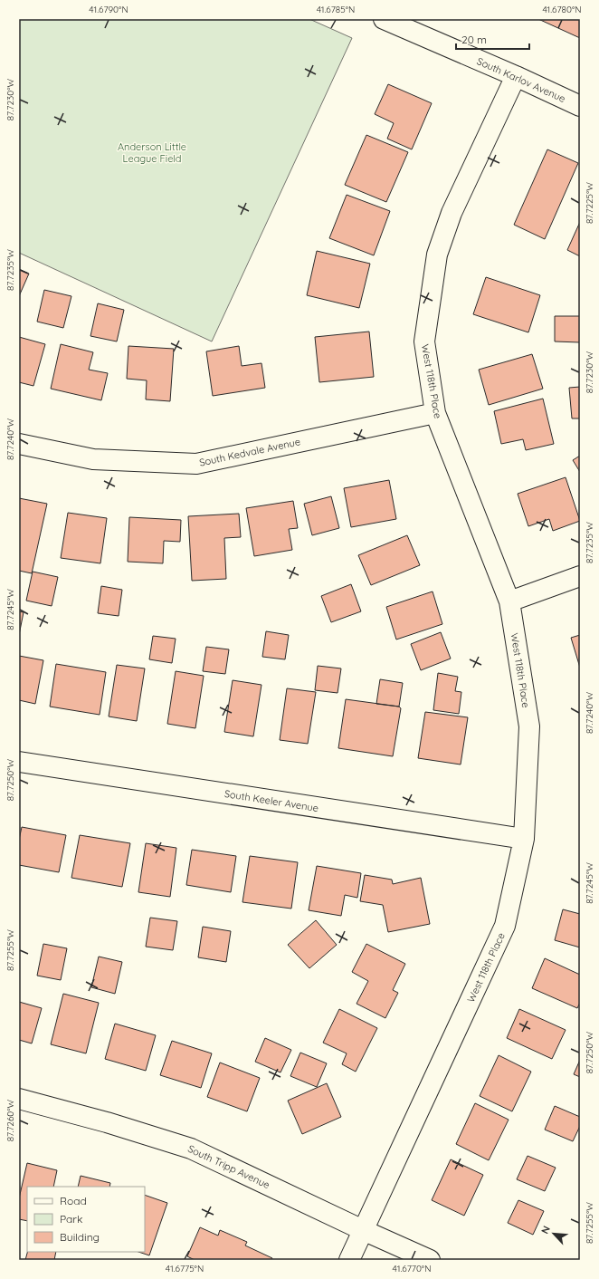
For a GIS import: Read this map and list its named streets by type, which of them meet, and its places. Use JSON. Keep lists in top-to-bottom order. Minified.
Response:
{"streets":{"street":["South Karlov Avenue","West 118th Place","South Kedvale Avenue","South Keeler Avenue","South Tripp Avenue"]},"crossings":[["South Karlov Avenue","West 118th Place"],["West 118th Place","South Kedvale Avenue"],["West 118th Place","South Keeler Avenue"],["West 118th Place","South Tripp Avenue"]],"parks":["Anderson Little League Field"],"legend":["Road","Park","Building"],"scale_bar":"20 m","north":"top left","coordinates":["41.6790°N","41.6785°N","41.6780°N","87.7230°W","87.7225°W","87.7235°W","87.7240°W","87.7245°W","87.7250°W","87.7255°W","87.7260°W","41.6775°N","41.6770°N"]}
